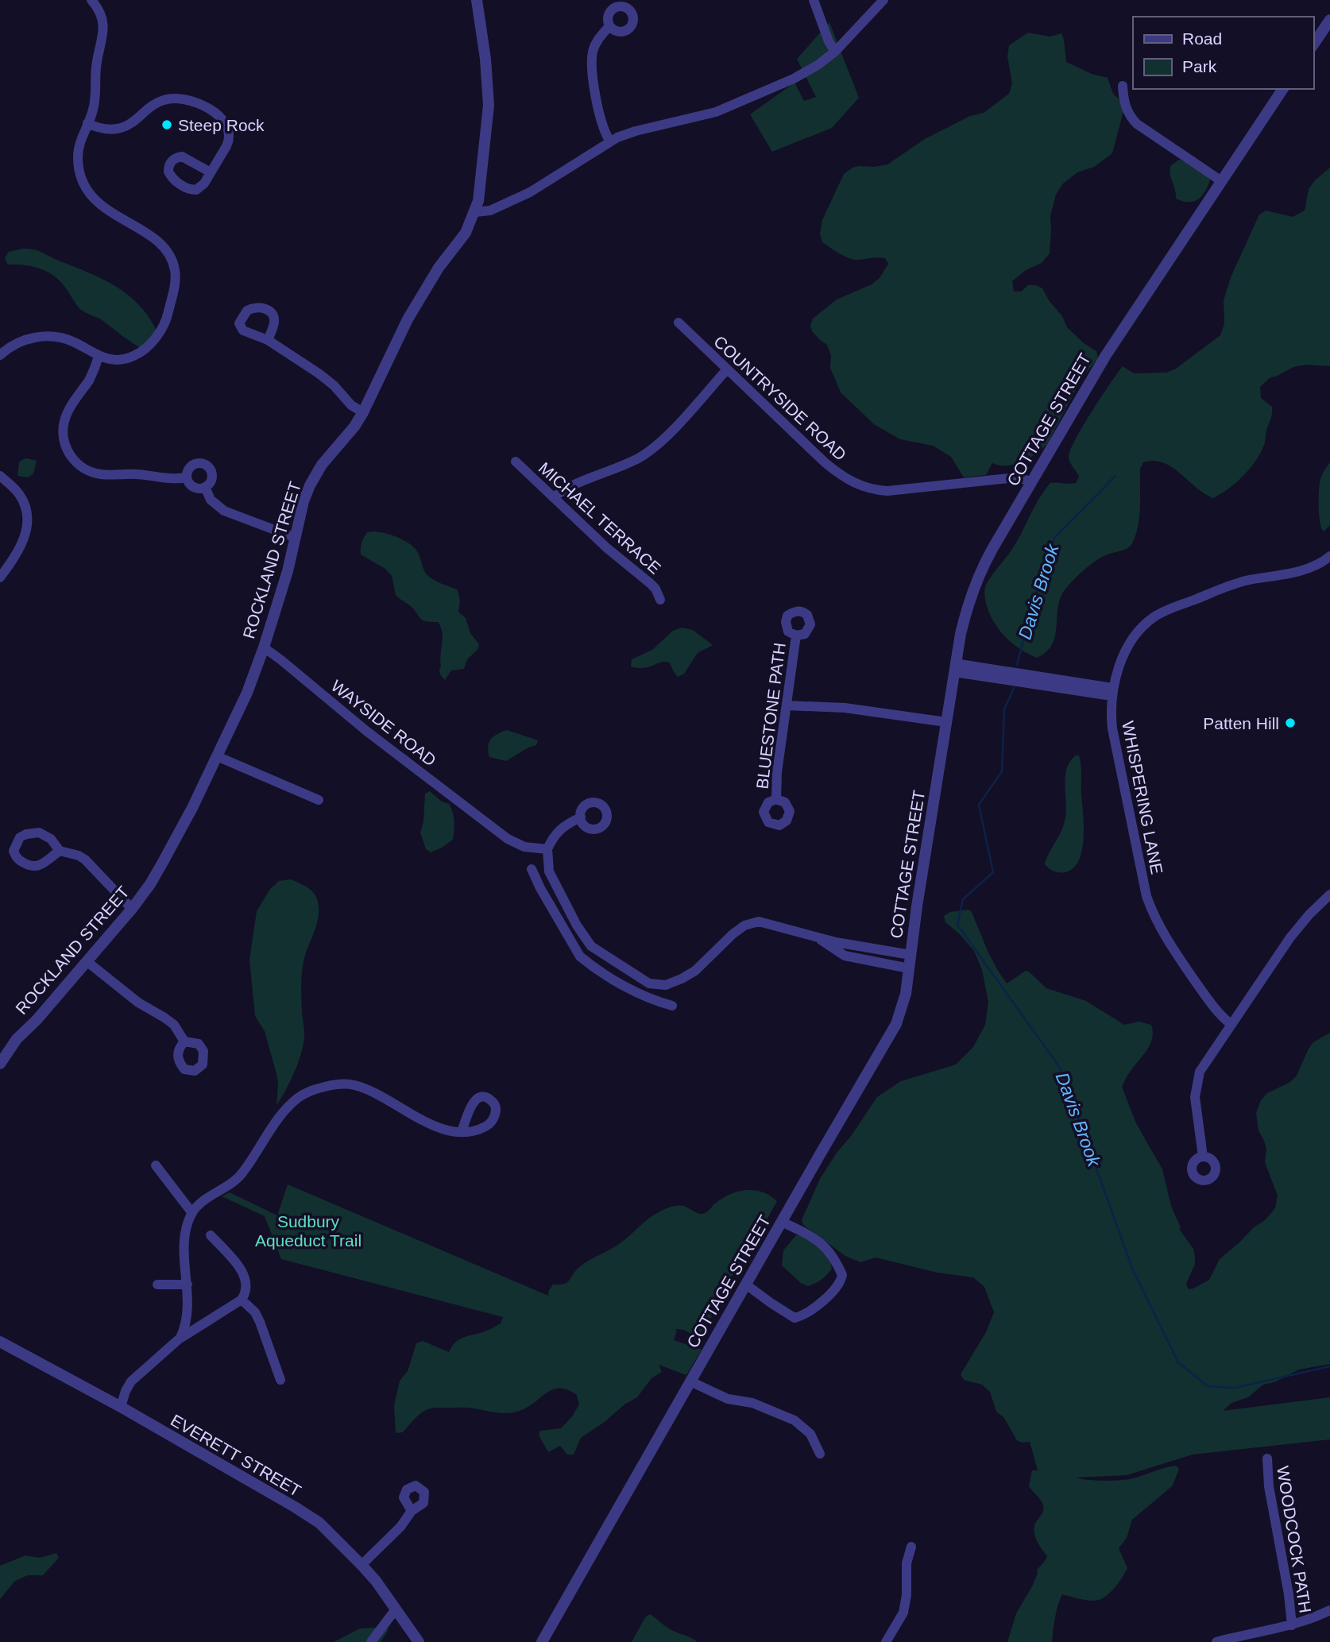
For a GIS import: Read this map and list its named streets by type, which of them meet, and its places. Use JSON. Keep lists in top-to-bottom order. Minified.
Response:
{"streets":{"street":["COUNTRYSIDE ROAD","COTTAGE STREET","MICHAEL TERRACE","ROCKLAND STREET","BLUESTONE PATH","WAYSIDE ROAD","WHISPERING LANE","EVERETT STREET","WOODCOCK PATH"]},"crossings":[["COUNTRYSIDE ROAD","COTTAGE STREET"],["ROCKLAND STREET","WAYSIDE ROAD"]],"water":["Davis Brook"],"parks":["Sudbury Aqueduct Trail"],"places":["Steep Rock","Patten Hill"],"legend":["Road","Park"]}
